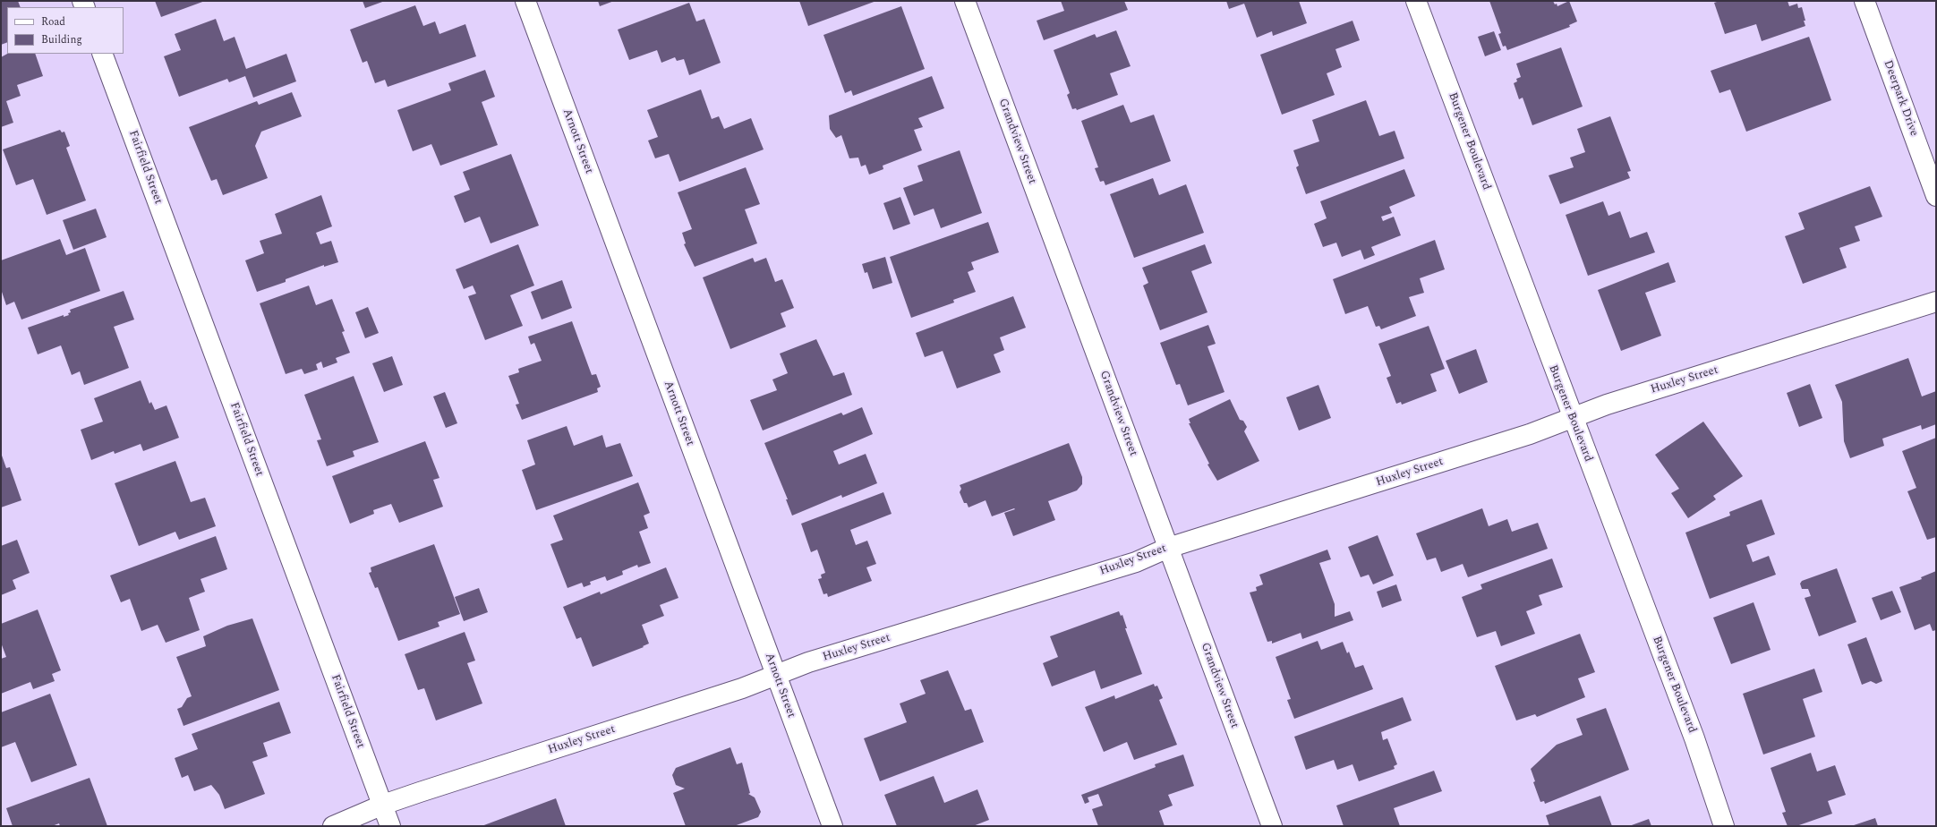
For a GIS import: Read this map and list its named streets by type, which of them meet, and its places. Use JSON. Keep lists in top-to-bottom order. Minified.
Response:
{"streets":{"street":["Deerpark Drive","Arnott Street","Grandview Street","Burgener Boulevard","Fairfield Street","Huxley Street"]},"crossings":[["Arnott Street","Huxley Street"],["Grandview Street","Huxley Street"],["Burgener Boulevard","Huxley Street"],["Fairfield Street","Huxley Street"]],"legend":["Road","Building"]}
